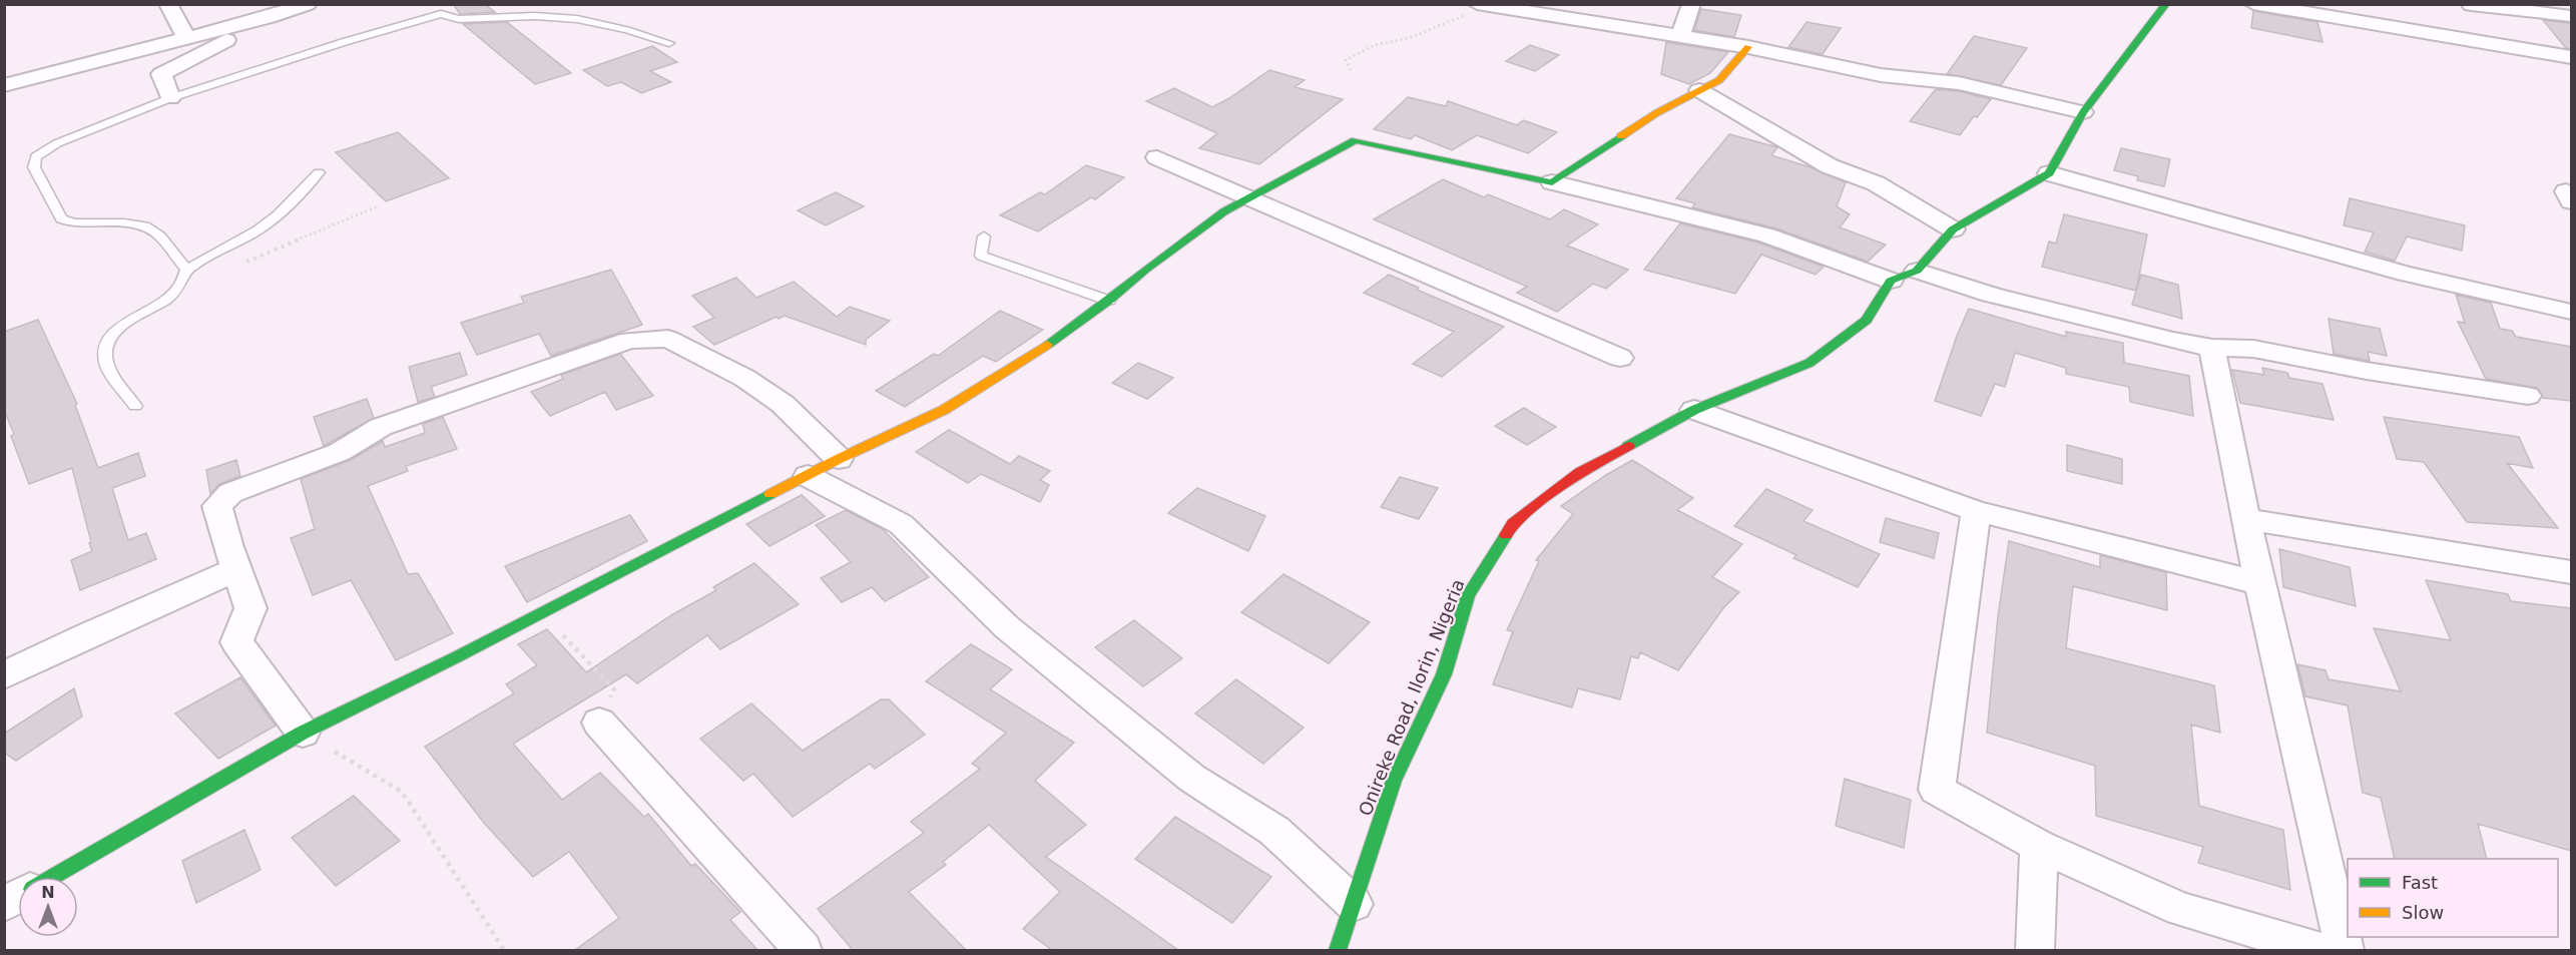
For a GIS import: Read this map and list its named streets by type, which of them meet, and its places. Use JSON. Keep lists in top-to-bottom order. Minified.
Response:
{"streets":{"street":["Onireke Road, Ilorin, Nigeria"]},"legend":["Fast","Slow"],"north":"top"}
